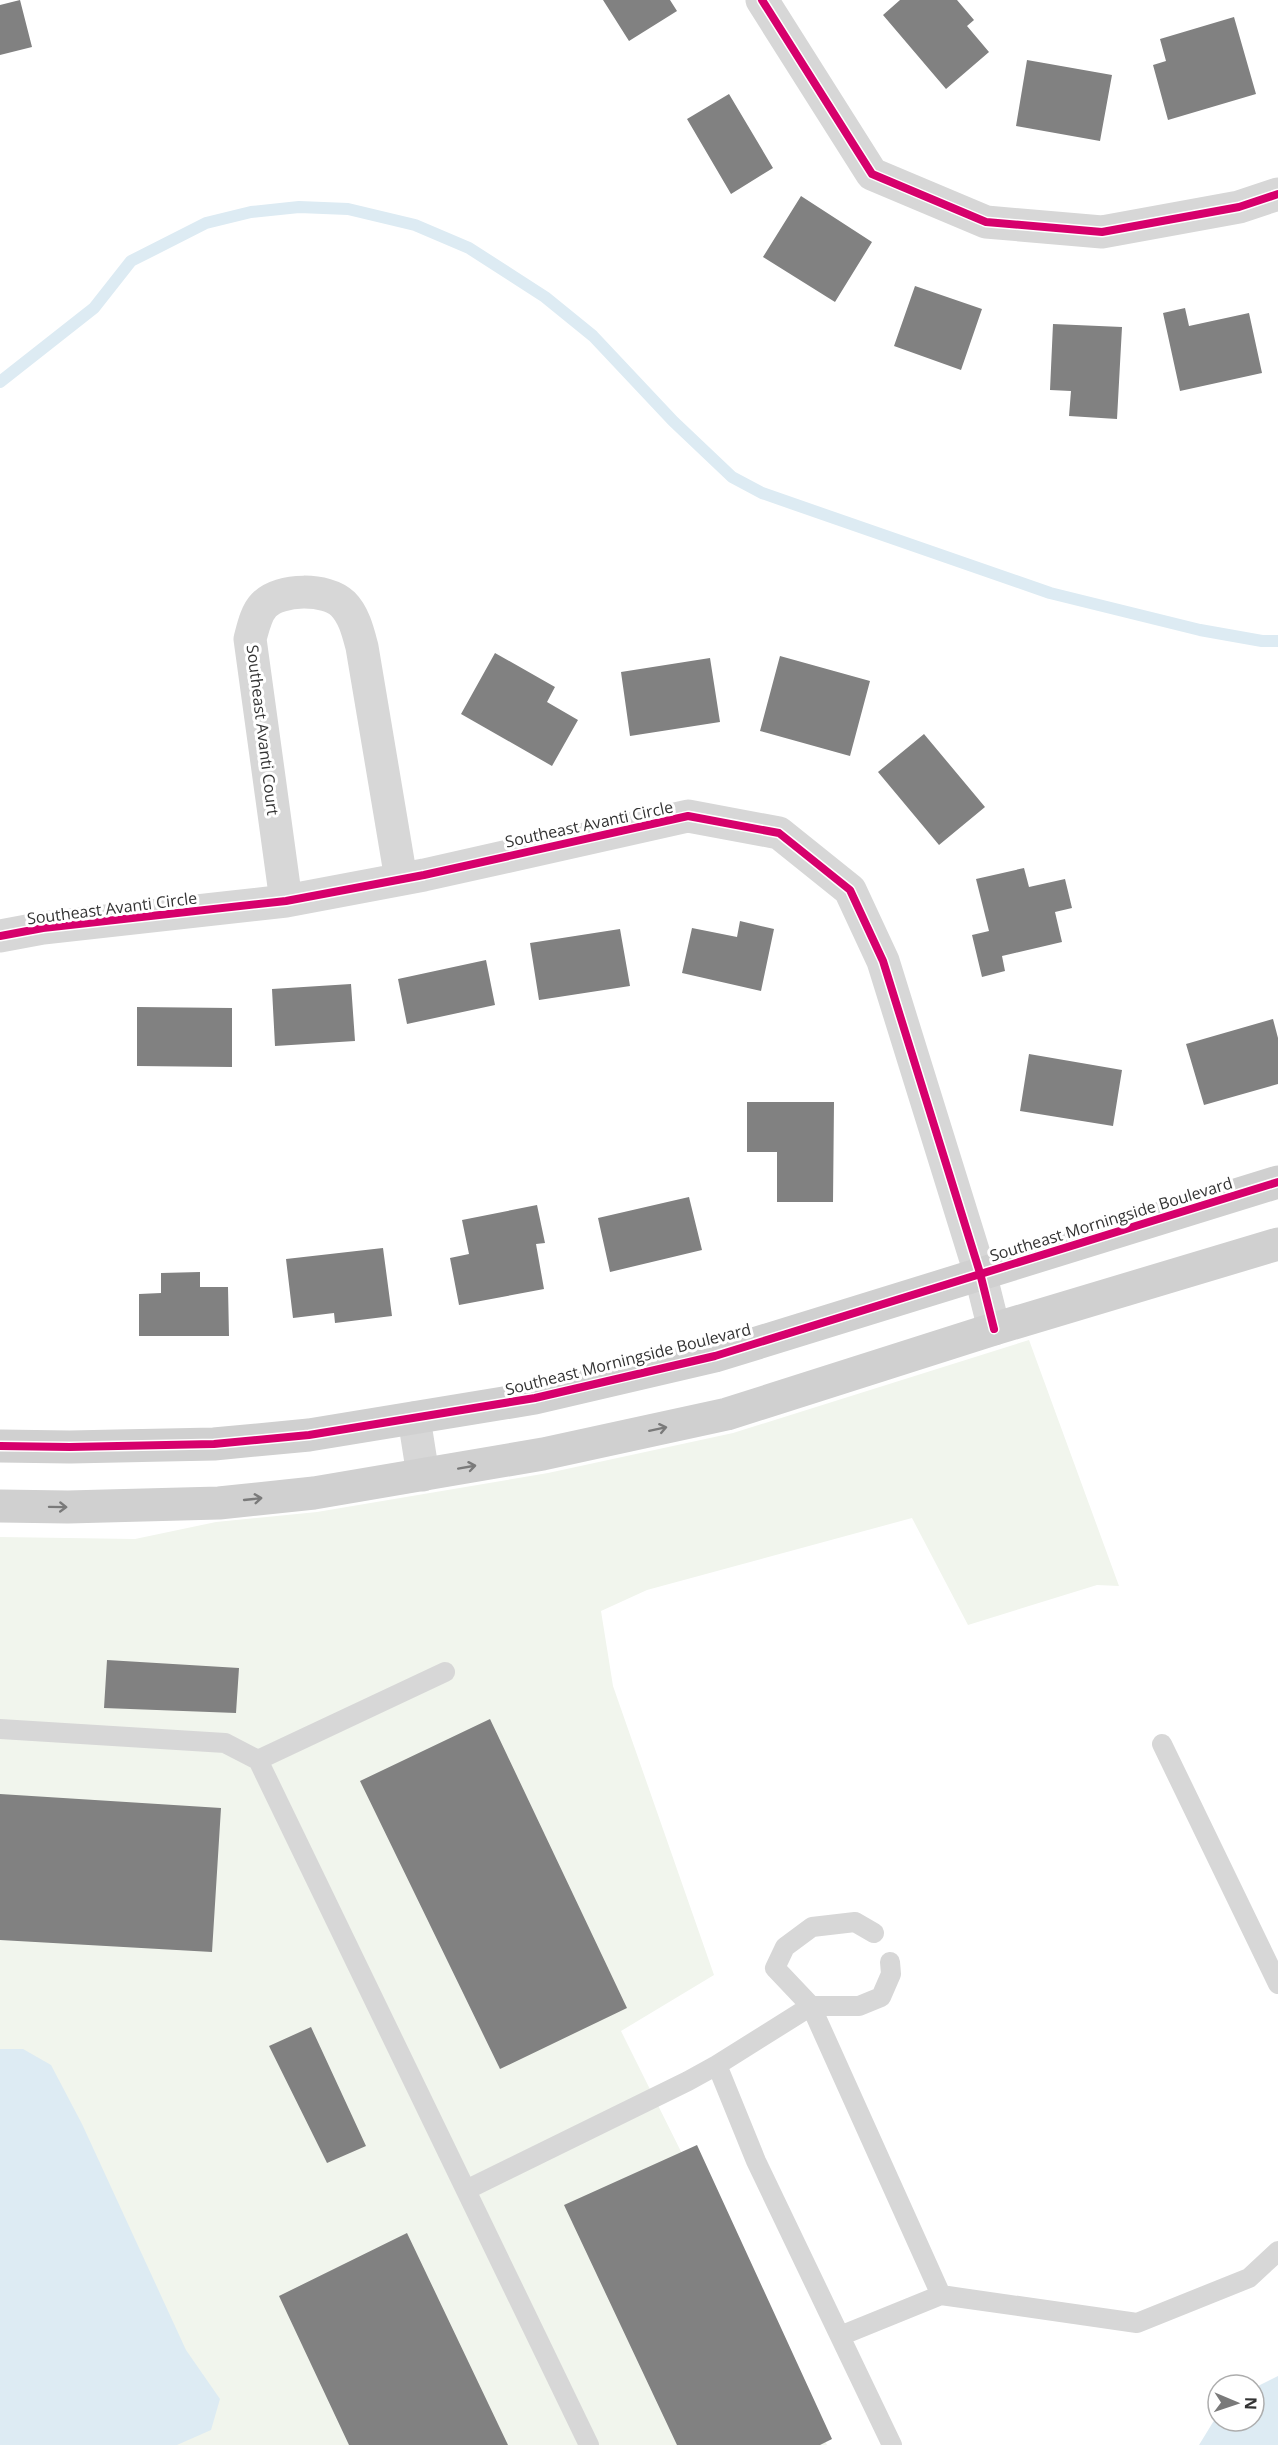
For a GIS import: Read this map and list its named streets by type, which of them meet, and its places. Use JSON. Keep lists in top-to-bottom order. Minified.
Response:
{"streets":{"street":["Southeast Avanti Court","Southeast Avanti Circle","Southeast Morningside Boulevard"]},"crossings":[["Southeast Avanti Court","Southeast Avanti Circle"],["Southeast Avanti Circle","Southeast Morningside Boulevard"]],"north":"right"}
